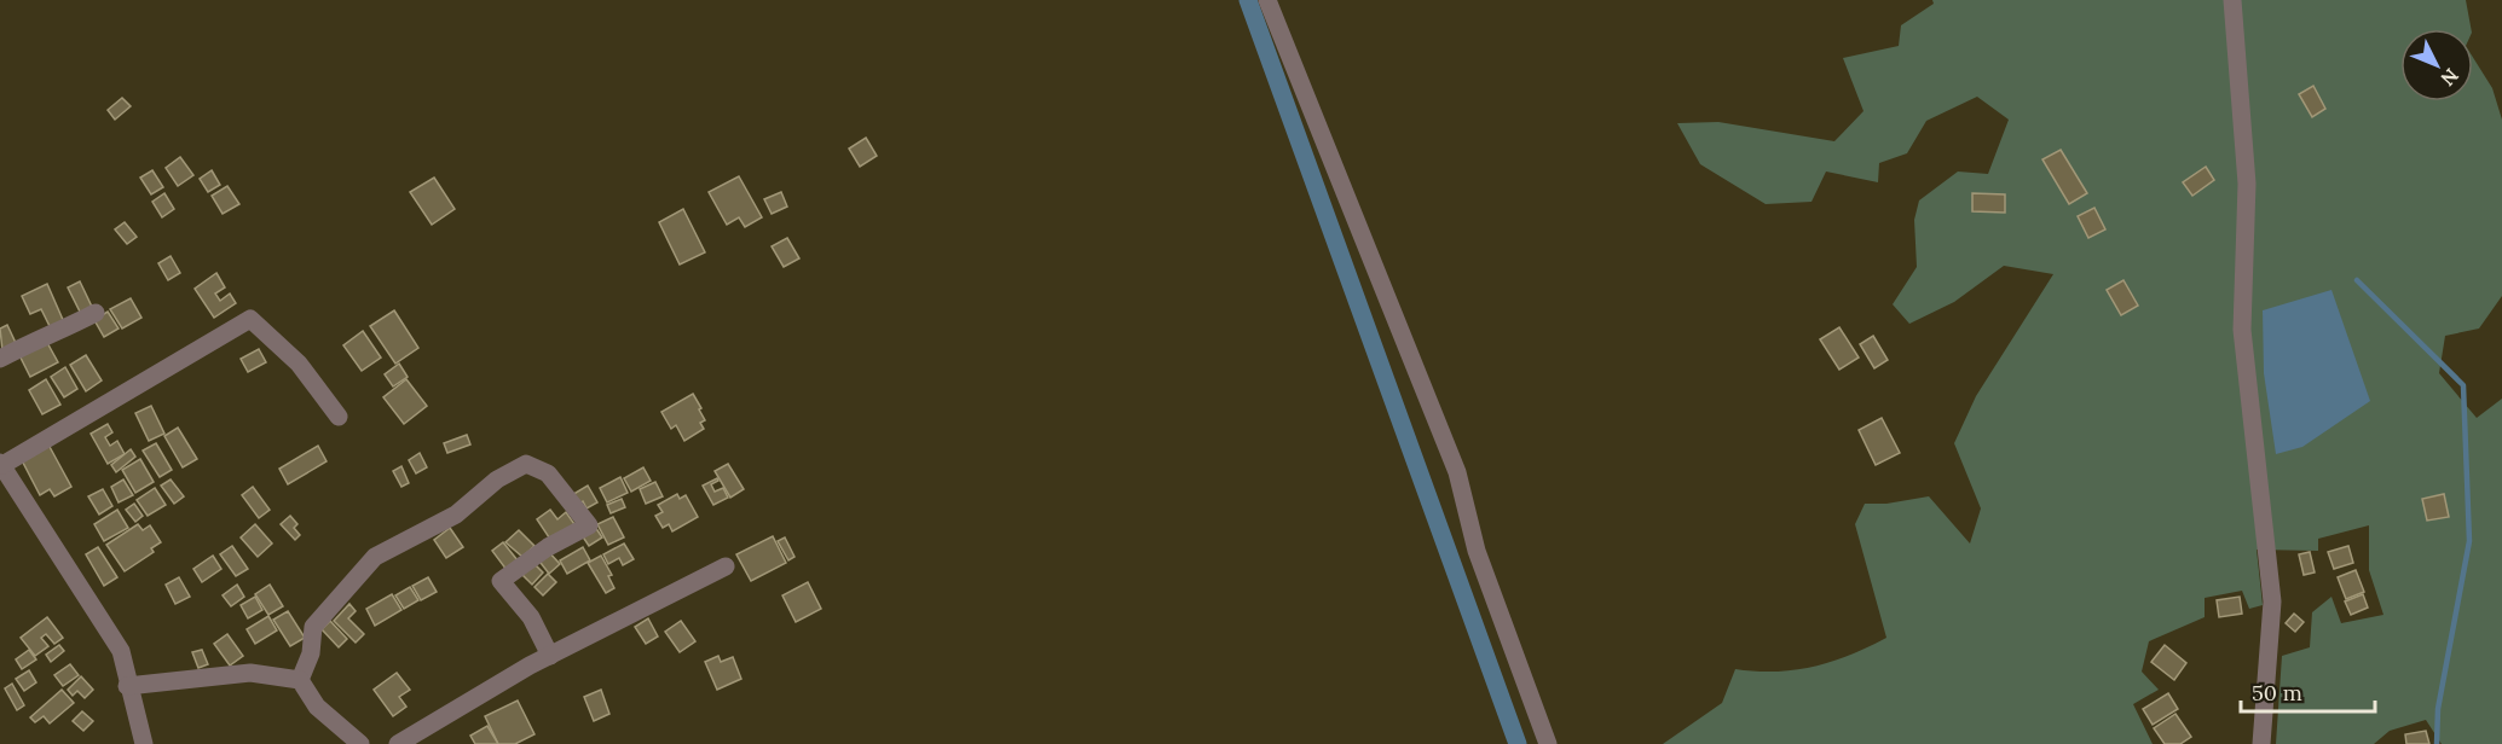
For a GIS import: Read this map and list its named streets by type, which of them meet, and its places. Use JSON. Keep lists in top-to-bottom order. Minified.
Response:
{"scale_bar":"50 m","north":"bottom right"}
